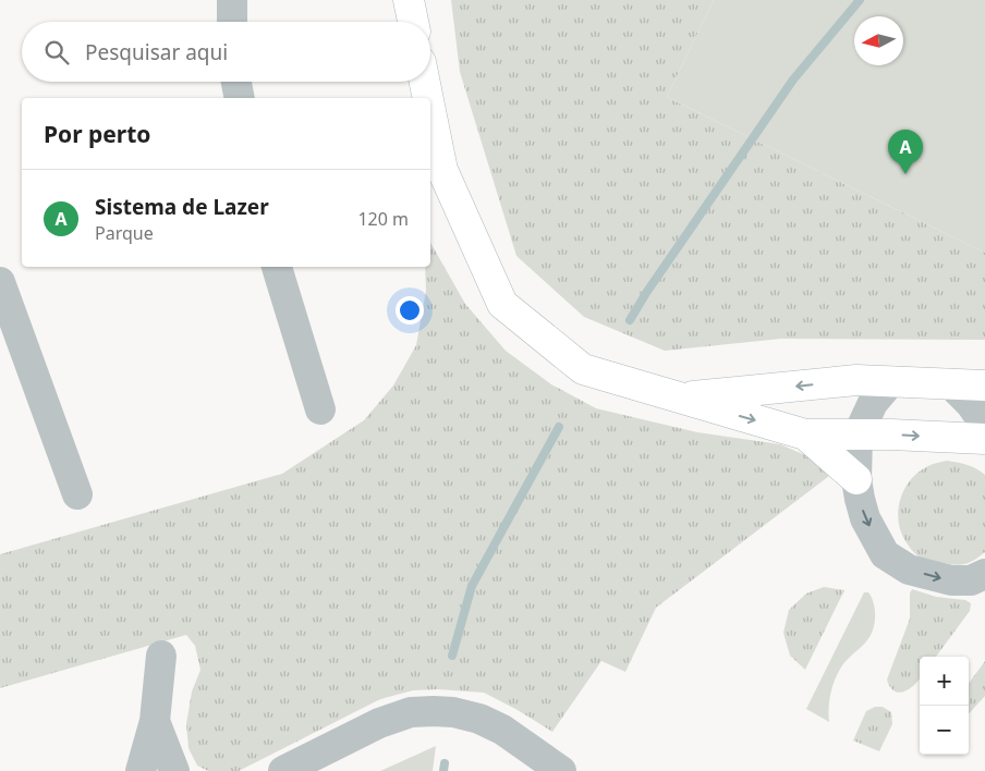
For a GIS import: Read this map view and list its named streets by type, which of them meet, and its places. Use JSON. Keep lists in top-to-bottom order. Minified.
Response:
{"north":"left","page":{"search":"Pesquisar aqui","heading":"Por perto","pins":"A","list":[{"mark":"A","name":"Sistema de Lazer","note":"Parque","value":"120 m"}],"map_buttons":["+","−"]}}
